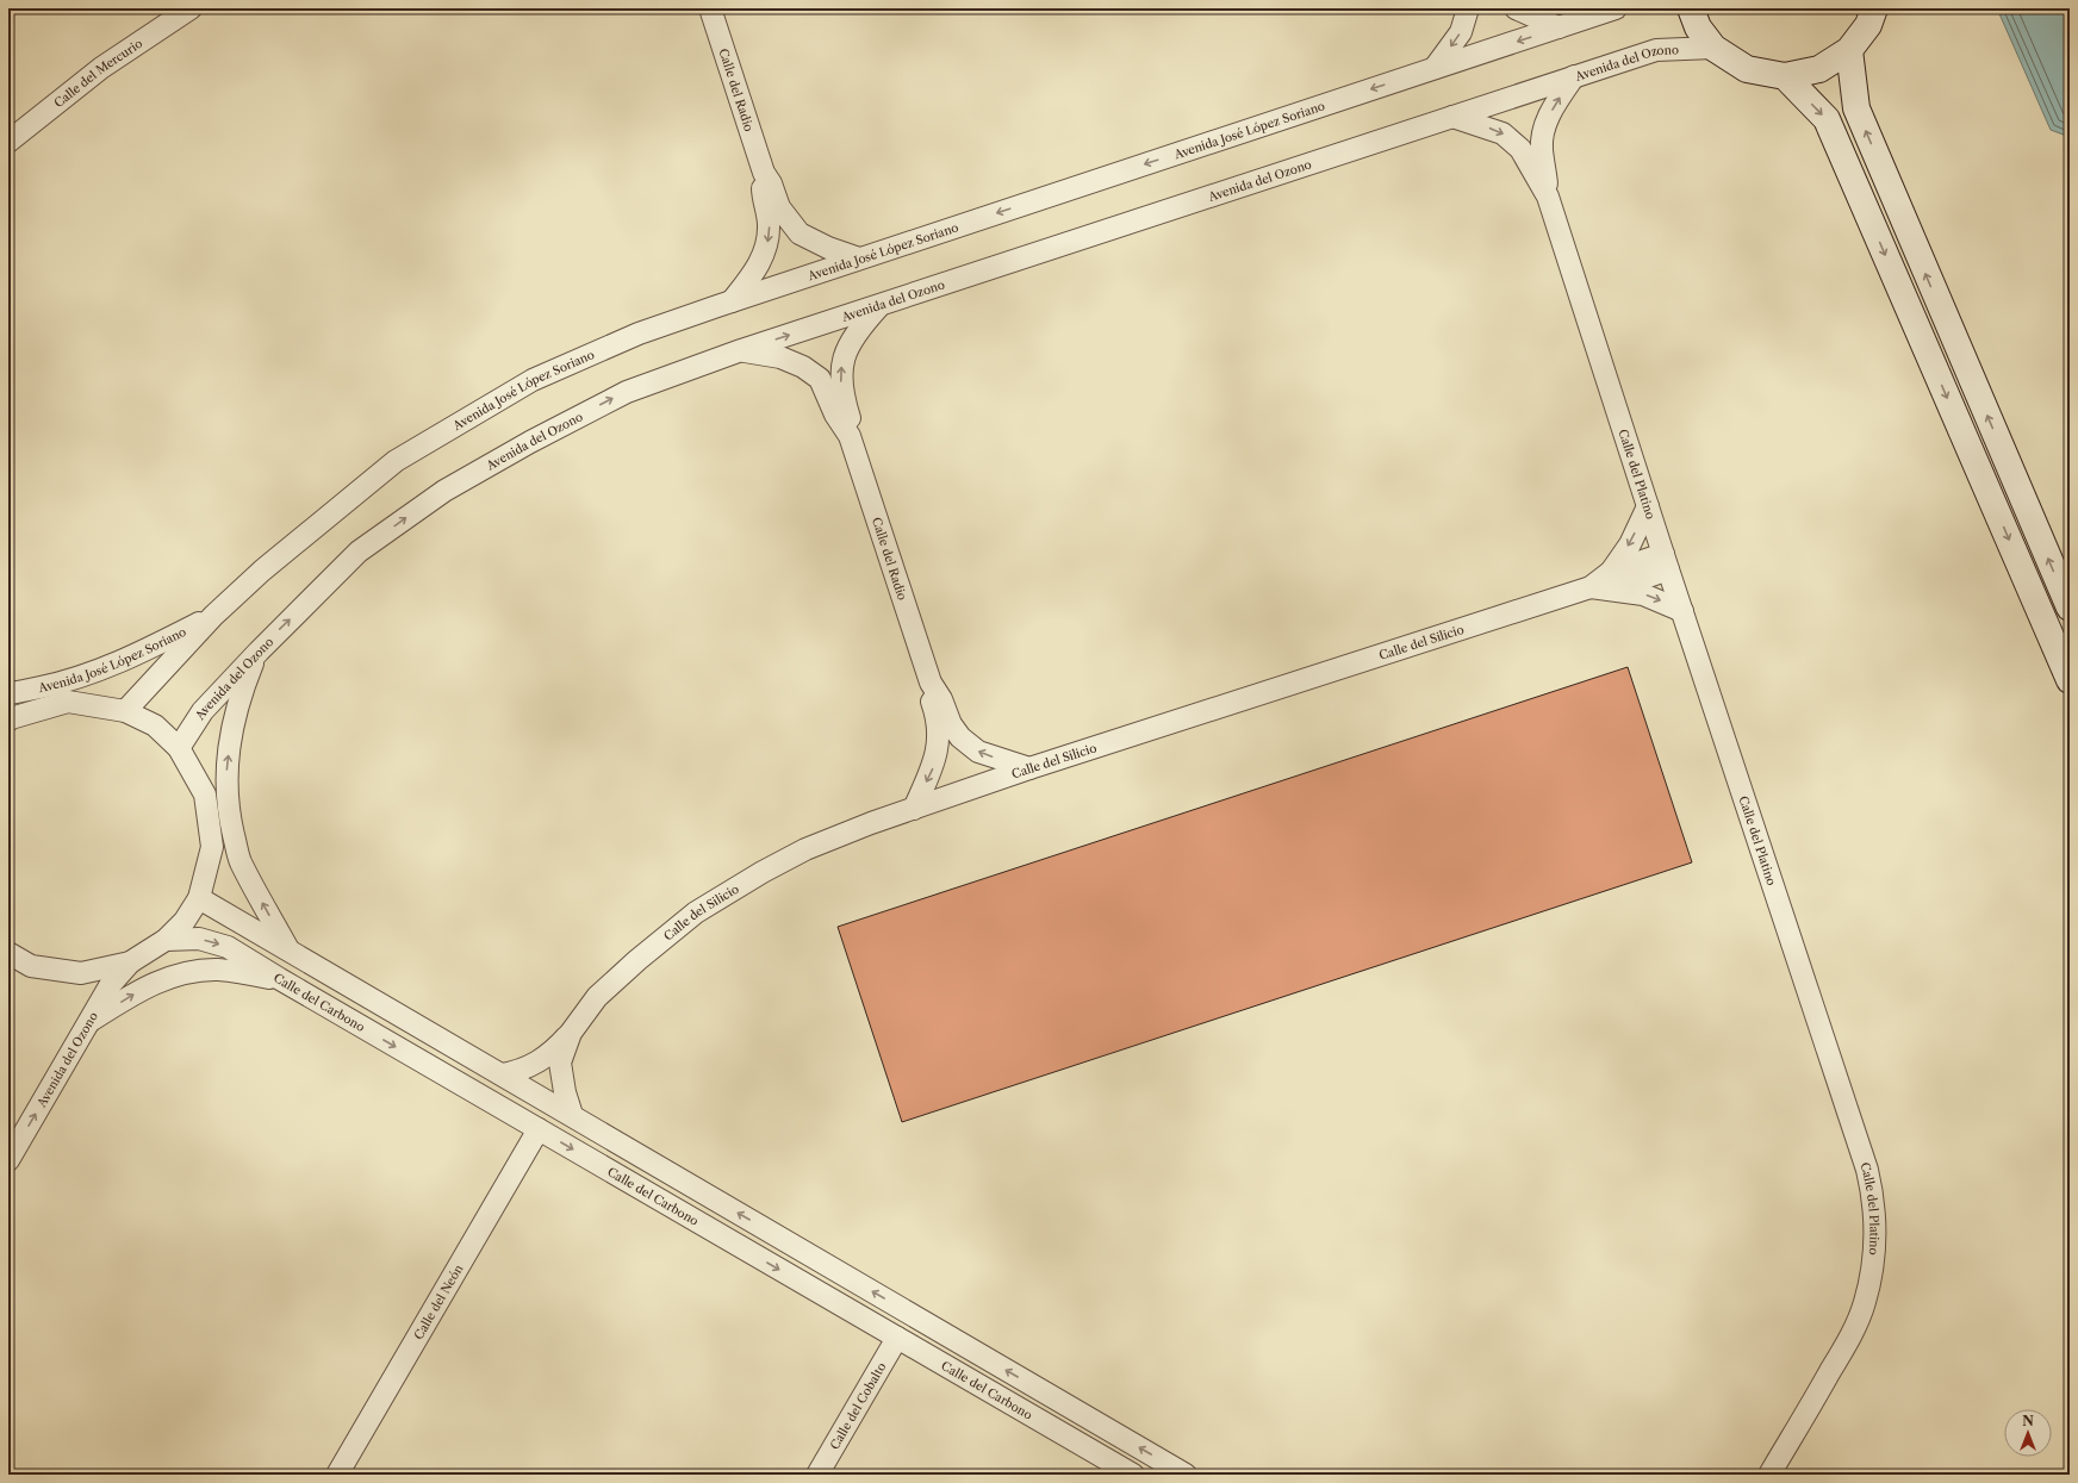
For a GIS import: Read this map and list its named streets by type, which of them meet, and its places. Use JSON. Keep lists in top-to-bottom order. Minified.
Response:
{"streets":{"street":["Avenida del Ozono","Calle del Mercurio","Calle del Radio","Avenida José López Soriano","Calle del Platino","Calle del Silicio","Calle del Carbono","Calle del Neón","Calle del Cobalto"]},"crossings":[["Avenida del Ozono","Calle del Radio"],["Avenida del Ozono","Calle del Platino"],["Calle del Radio","Avenida José López Soriano"],["Calle del Radio","Calle del Silicio"],["Calle del Platino","Calle del Silicio"],["Calle del Carbono","Calle del Neón"],["Calle del Carbono","Calle del Cobalto"]],"one_way":["Avenida del Ozono","Avenida José López Soriano"],"north":"top"}
